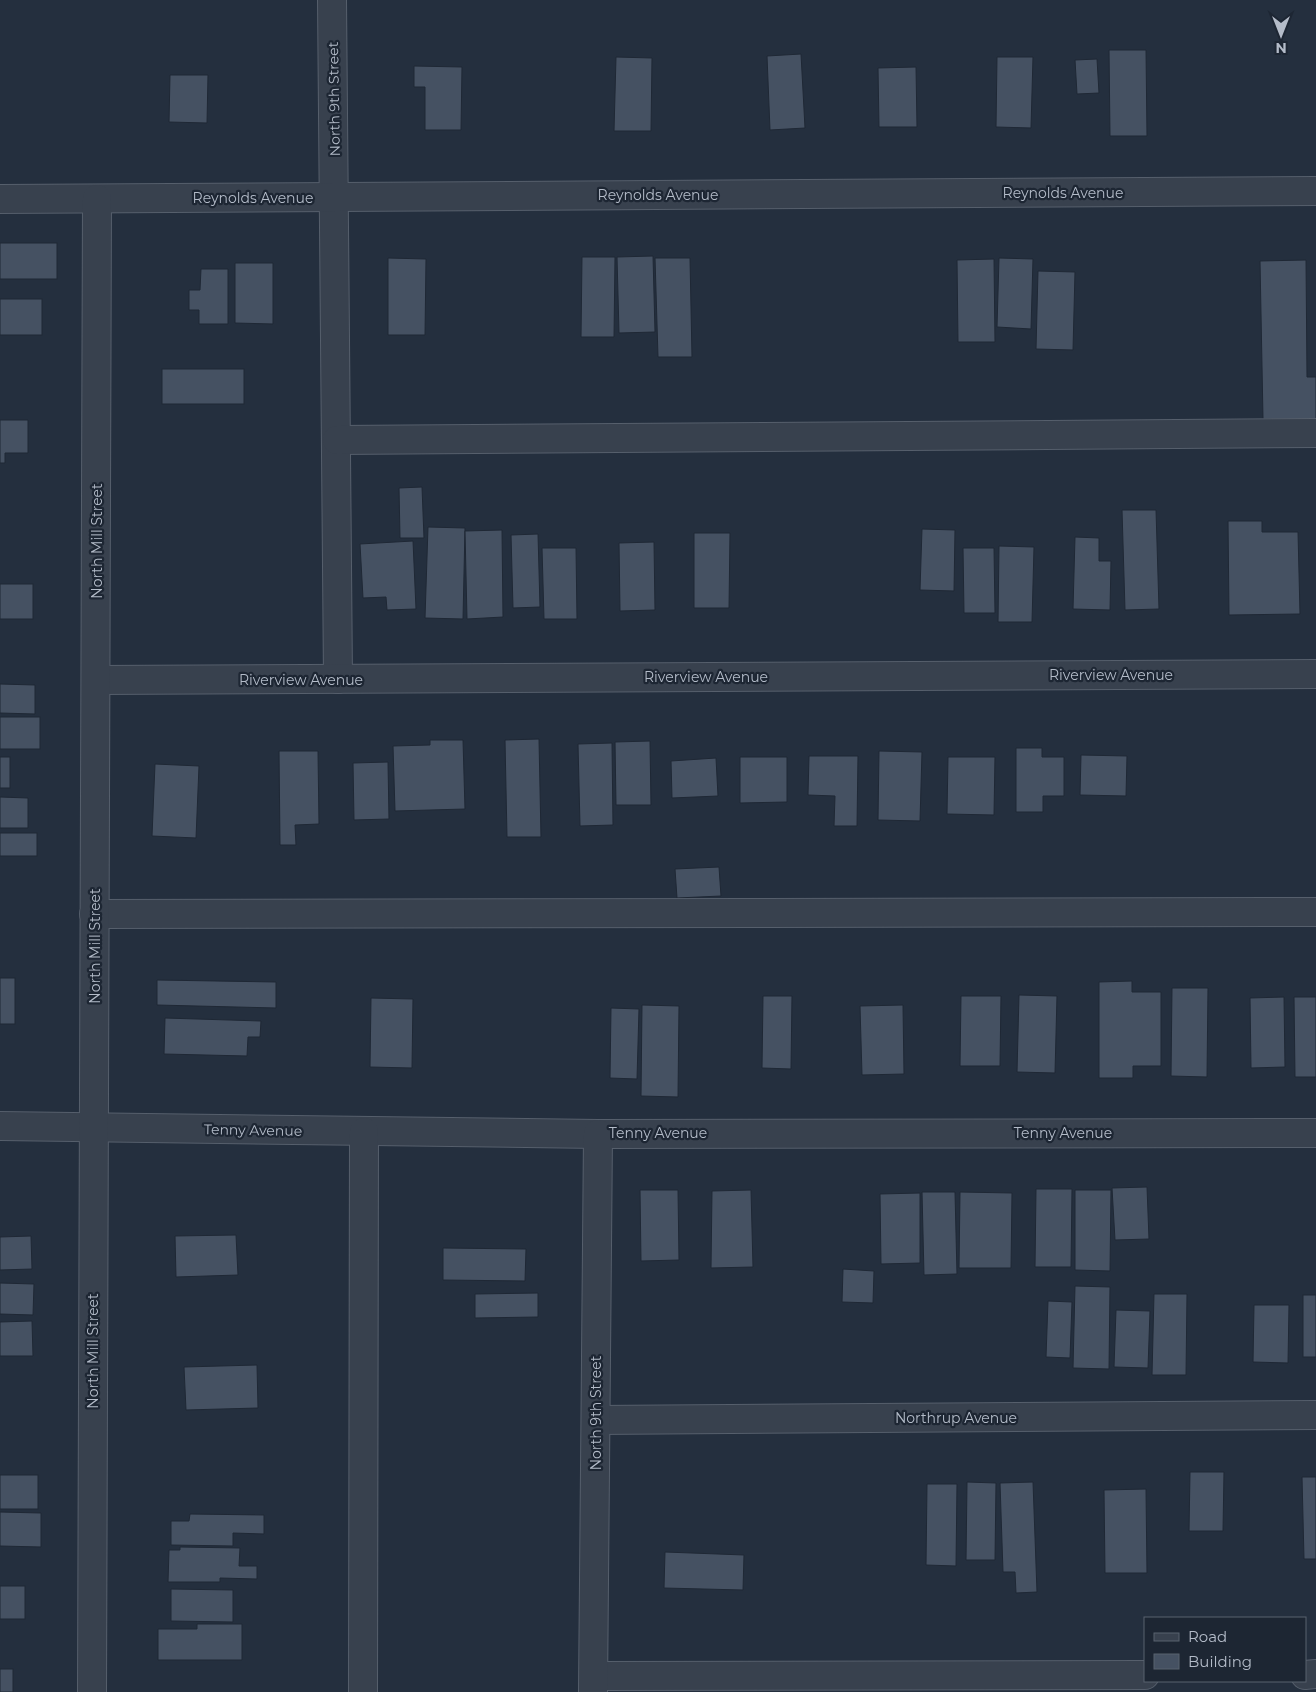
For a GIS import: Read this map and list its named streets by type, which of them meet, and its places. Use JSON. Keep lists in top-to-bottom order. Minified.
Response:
{"streets":{"street":["North 9th Street","Reynolds Avenue","North Mill Street","Riverview Avenue","Tenny Avenue","Northrup Avenue"]},"crossings":[["North 9th Street","Reynolds Avenue"],["North 9th Street","Riverview Avenue"],["North 9th Street","Tenny Avenue"],["North 9th Street","Northrup Avenue"],["Reynolds Avenue","North Mill Street"],["North Mill Street","Riverview Avenue"],["North Mill Street","Tenny Avenue"]],"legend":["Road","Building"],"north":"bottom"}
